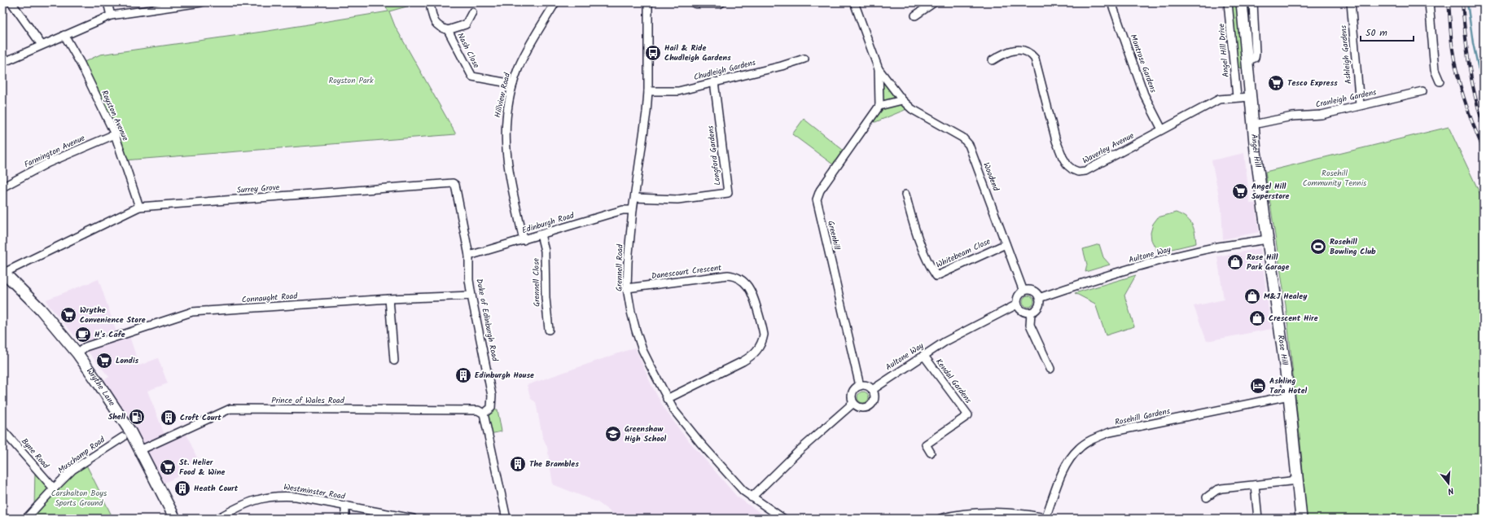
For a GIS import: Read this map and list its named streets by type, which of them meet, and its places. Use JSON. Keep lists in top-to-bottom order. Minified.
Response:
{"streets":{"main road":["Angel Hill","Rose Hill","Wrythe Lane"],"street":["Nash Close","Angel Hill Drive","Ashleigh Gardens","Montrose Gardens","Chudleigh Gardens","Hillview Road","Cranleigh Gardens","Royston Avenue","Waverley Avenue","Farmington Avenue","Longford Gardens","Woodend","Surrey Grove","Edinburgh Road","Greenhill","Whitebeam Close","Aultone Way","Grennell Road","Danescourt Crescent","Grennell Close","Connaught Road","Duke of Edinburgh Road","Kendal Gardens","Prince of Wales Road","Rosehill Gardens","Byne Road","Muschamp Road","Westminster Road"]},"crossings":[["Nash Close","Hillview Road"],["Angel Hill Drive","Waverley Avenue"],["Ashleigh Gardens","Cranleigh Gardens"],["Montrose Gardens","Waverley Avenue"],["Chudleigh Gardens","Longford Gardens"],["Chudleigh Gardens","Grennell Road"],["Hillview Road","Edinburgh Road"],["Cranleigh Gardens","Angel Hill"],["Royston Avenue","Farmington Avenue"],["Royston Avenue","Surrey Grove"],["Waverley Avenue","Angel Hill"],["Angel Hill","Aultone Way"],["Angel Hill","Rose Hill"],["Longford Gardens","Grennell Road"],["Woodend","Greenhill"],["Woodend","Whitebeam Close"],["Woodend","Aultone Way"],["Surrey Grove","Edinburgh Road"],["Surrey Grove","Duke of Edinburgh Road"],["Surrey Grove","Wrythe Lane"],["Edinburgh Road","Grennell Road"],["Edinburgh Road","Grennell Close"],["Edinburgh Road","Duke of Edinburgh Road"],["Greenhill","Aultone Way"],["Aultone Way","Rose Hill"],["Aultone Way","Kendal Gardens"],["Grennell Road","Danescourt Crescent"],["Connaught Road","Duke of Edinburgh Road"],["Connaught Road","Wrythe Lane"],["Duke of Edinburgh Road","Prince of Wales Road"],["Rose Hill","Rosehill Gardens"],["Wrythe Lane","Prince of Wales Road"],["Byne Road","Muschamp Road"]],"parks":["Royston Park","Rosehill Community Tennis","Carshalton Boys Sports Ground"],"places":{"bus stop":["Hail & Ride Chudleigh Gardens"],"supermarket":["Tesco Express","Angel Hill Superstore","Wrythe Convenience Store","Londis","St. Helier Food & Wine"],"sports":["Rosehill Bowling Club"],"shop":["Rose Hill Park Garage","M&J Healey","Crescent Hire"],"cafe":["H's Cafe"],"building":["Edinburgh House","Croft Court","The Brambles","Heath Court"],"hotel":["Ashling Tara Hotel"],"fuel station":["Shell"],"school or university":["Greenshaw High School"]},"scale_bar":"50 m","north":"bottom"}
